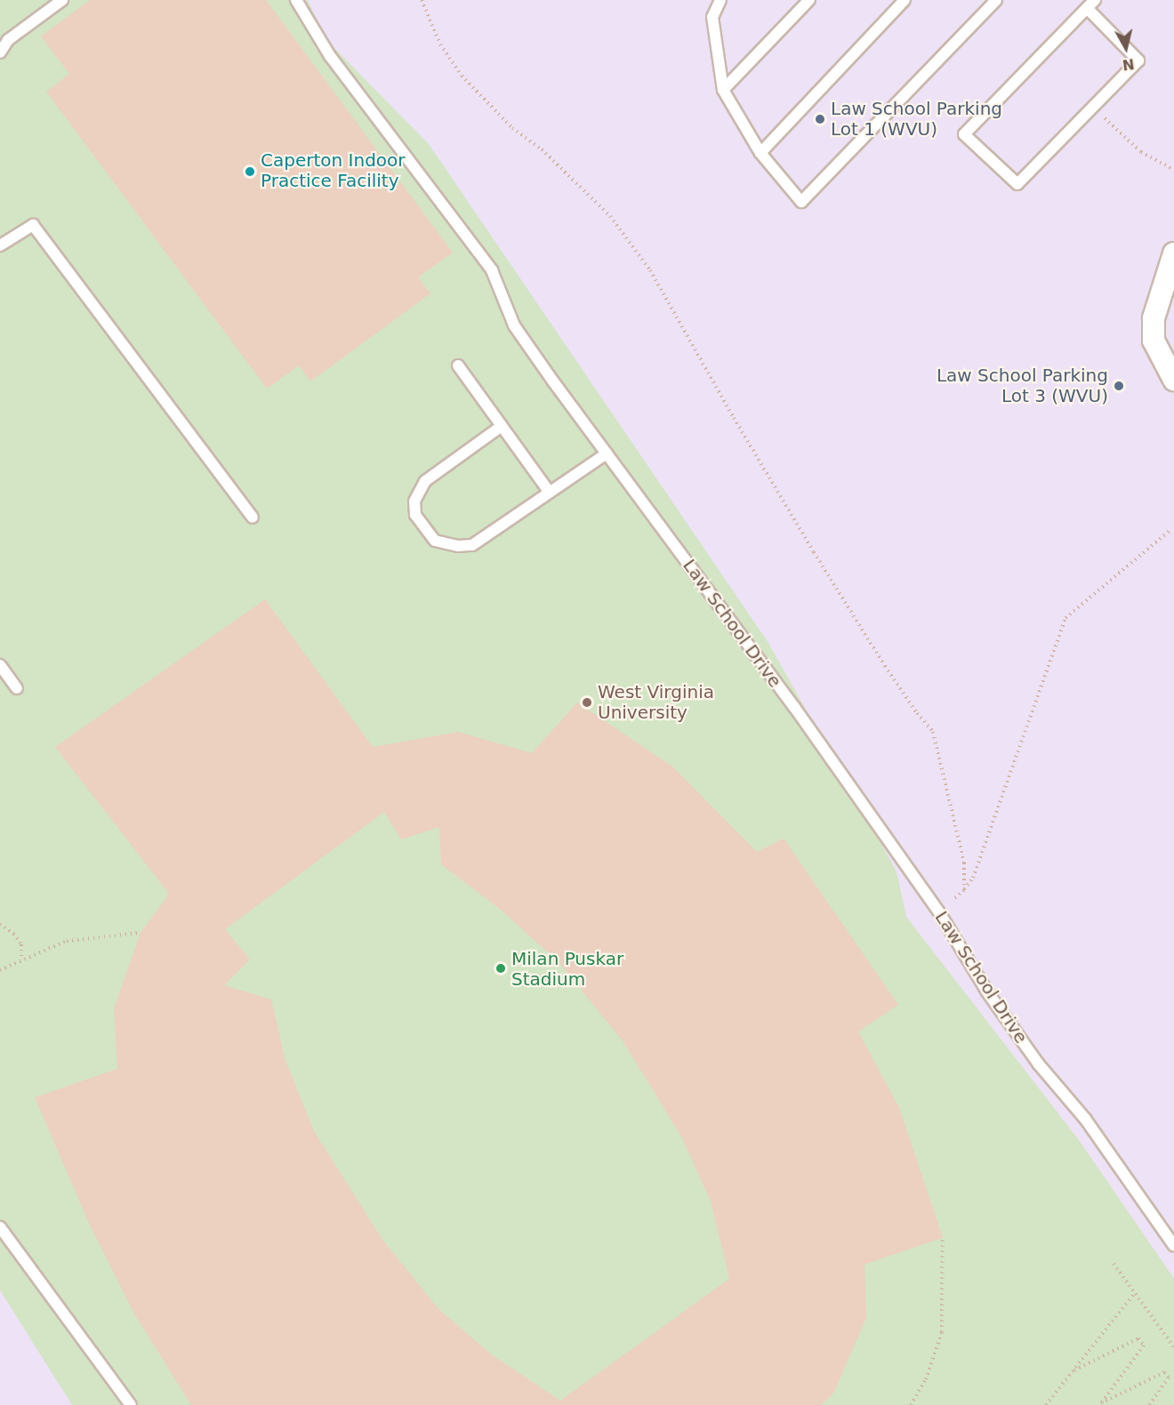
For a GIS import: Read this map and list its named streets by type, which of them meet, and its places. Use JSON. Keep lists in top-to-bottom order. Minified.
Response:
{"streets":{"lane":["Law School Drive"]},"places":["Law School Parking Lot 1 (WVU)","Caperton Indoor Practice Facility","Law School Parking Lot 3 (WVU)","West Virginia University","Milan Puskar Stadium"],"north":"bottom"}
